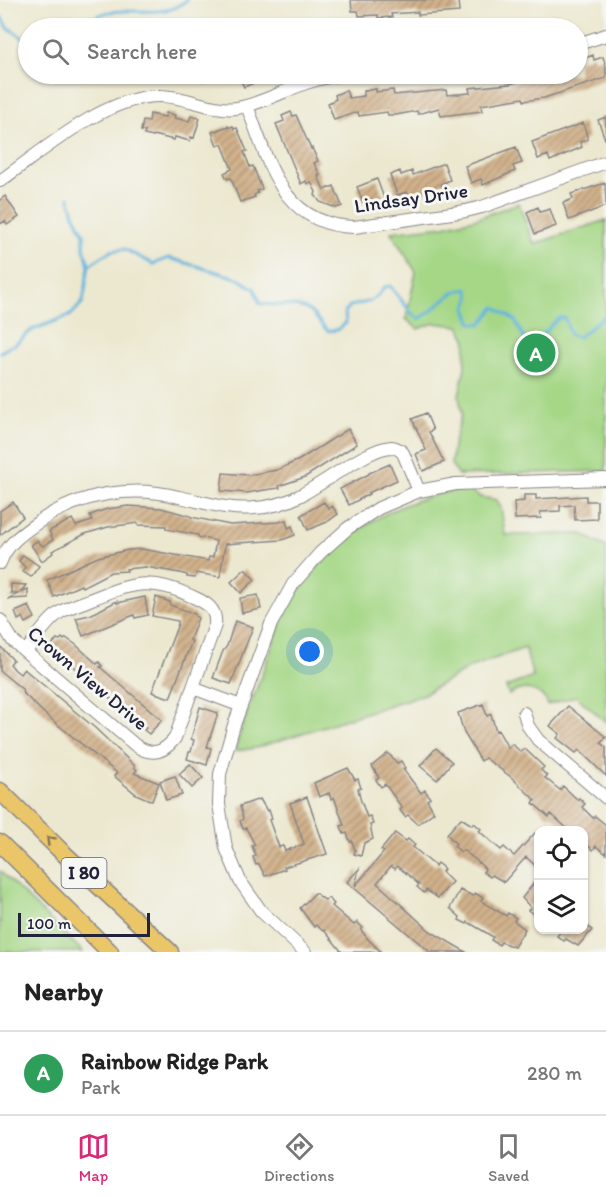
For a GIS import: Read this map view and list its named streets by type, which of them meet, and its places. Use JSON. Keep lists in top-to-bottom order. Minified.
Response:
{"streets":{"highway":["I 80"],"street":["Lindsay Drive","Crown View Drive"]},"scale_bar":"100 m","page":{"search":"Search here","pins":"A","scale":"100 m","heading":"Nearby","list":[{"mark":"A","name":"Rainbow Ridge Park","note":"Park","value":"280 m"}],"nav":["Map","Directions","Saved"]}}
